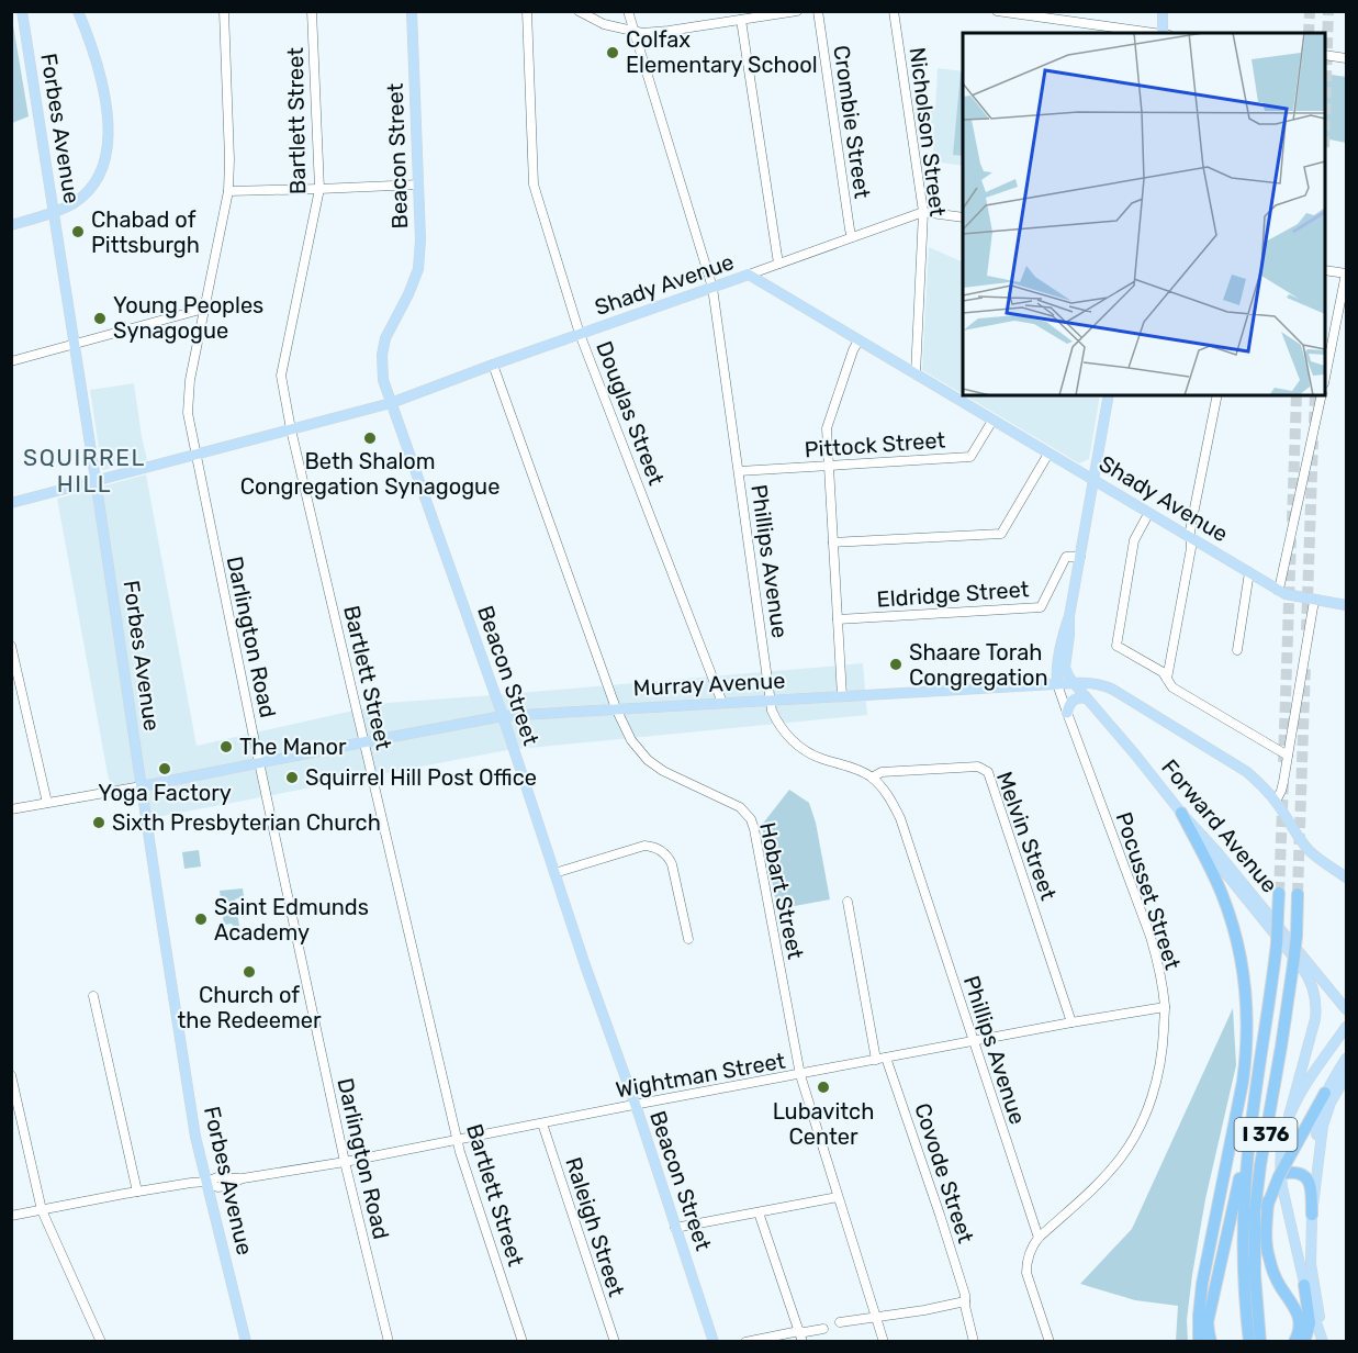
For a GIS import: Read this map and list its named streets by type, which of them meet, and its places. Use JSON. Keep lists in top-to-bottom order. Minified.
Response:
{"streets":{"highway":["I 376"],"main road":["Forbes Avenue","Beacon Street","Shady Avenue","Murray Avenue","Forward Avenue"],"street":["Bartlett Street","Crombie Street","Nicholson Street","Douglas Street","Pittock Street","Phillips Avenue","Eldridge Street","Darlington Road","Melvin Street","Hobart Street","Pocusset Street","Wightman Street","Covode Street","Raleigh Street"]},"crossings":[["Bartlett Street","Shady Avenue"],["Bartlett Street","Murray Avenue"],["Bartlett Street","Wightman Street"],["Forbes Avenue","Shady Avenue"],["Forbes Avenue","Murray Avenue"],["Forbes Avenue","Wightman Street"],["Nicholson Street","Shady Avenue"],["Beacon Street","Shady Avenue"],["Beacon Street","Murray Avenue"],["Beacon Street","Wightman Street"],["Shady Avenue","Douglas Street"],["Shady Avenue","Pittock Street"],["Shady Avenue","Phillips Avenue"],["Shady Avenue","Darlington Road"],["Shady Avenue","Hobart Street"],["Douglas Street","Murray Avenue"],["Pittock Street","Phillips Avenue"],["Phillips Avenue","Murray Avenue"],["Phillips Avenue","Melvin Street"],["Phillips Avenue","Pocusset Street"],["Phillips Avenue","Wightman Street"],["Darlington Road","Murray Avenue"],["Darlington Road","Wightman Street"],["Murray Avenue","Forward Avenue"],["Murray Avenue","Hobart Street"],["Murray Avenue","Pocusset Street"],["Forward Avenue","Pocusset Street"],["Melvin Street","Wightman Street"],["Hobart Street","Wightman Street"],["Pocusset Street","Wightman Street"],["Wightman Street","Covode Street"],["Wightman Street","Raleigh Street"]],"districts":["SQUIRREL HILL"],"places":["Colfax Elementary School","Chabad of Pittsburgh","Young Peoples Synagogue","Beth Shalom Congregation Synagogue","Shaare Torah Congregation","The Manor","Yoga Factory","Squirrel Hill Post Office","Sixth Presbyterian Church","Saint Edmunds Academy","Church of the Redeemer","Lubavitch Center"]}
